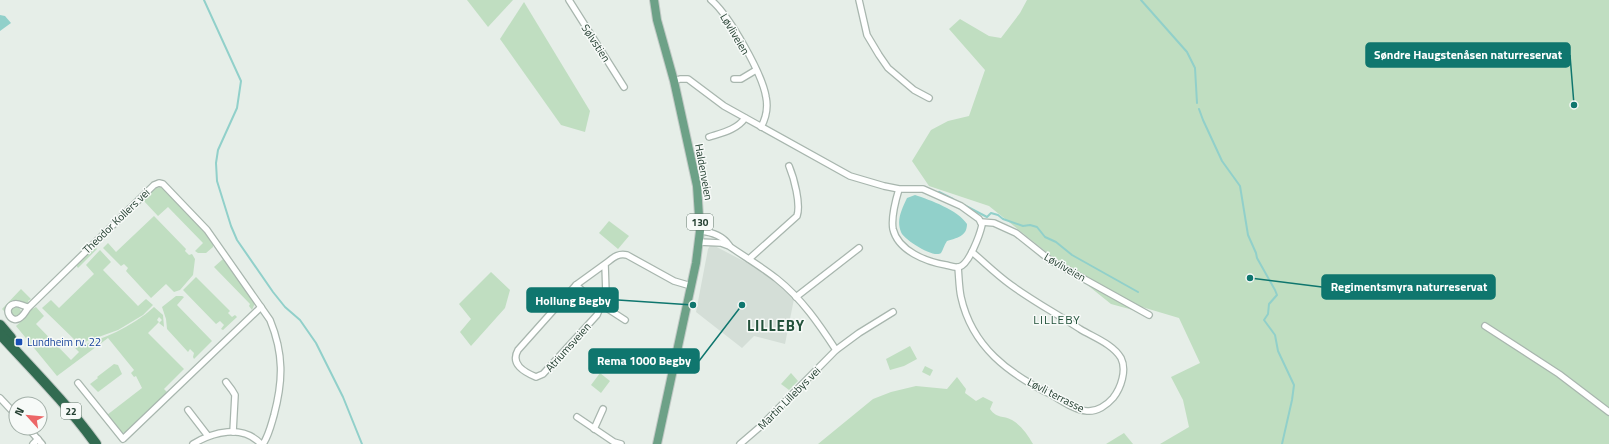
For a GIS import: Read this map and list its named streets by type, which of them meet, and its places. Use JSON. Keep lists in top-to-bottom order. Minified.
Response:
{"streets":{"highway":["22"],"main road":["Haldenveien","130"],"street":["Løvliveien","Sølvstien","Theodor Kollers vei","Atriumsveien","Løvli terrasse","Martin Lillebys vei"]},"crossings":[["Løvliveien","Løvli terrasse"],["Haldenveien","Atriumsveien"]],"districts":["LILLEBY","LILLEBY"],"places":{"other":["Søndre Haugstenåsen naturreservat","Regimentsmyra naturreservat","Hollung Begby","Rema 1000 Begby"],"transit":["Lundheim rv. 22"]},"north":"top left"}
